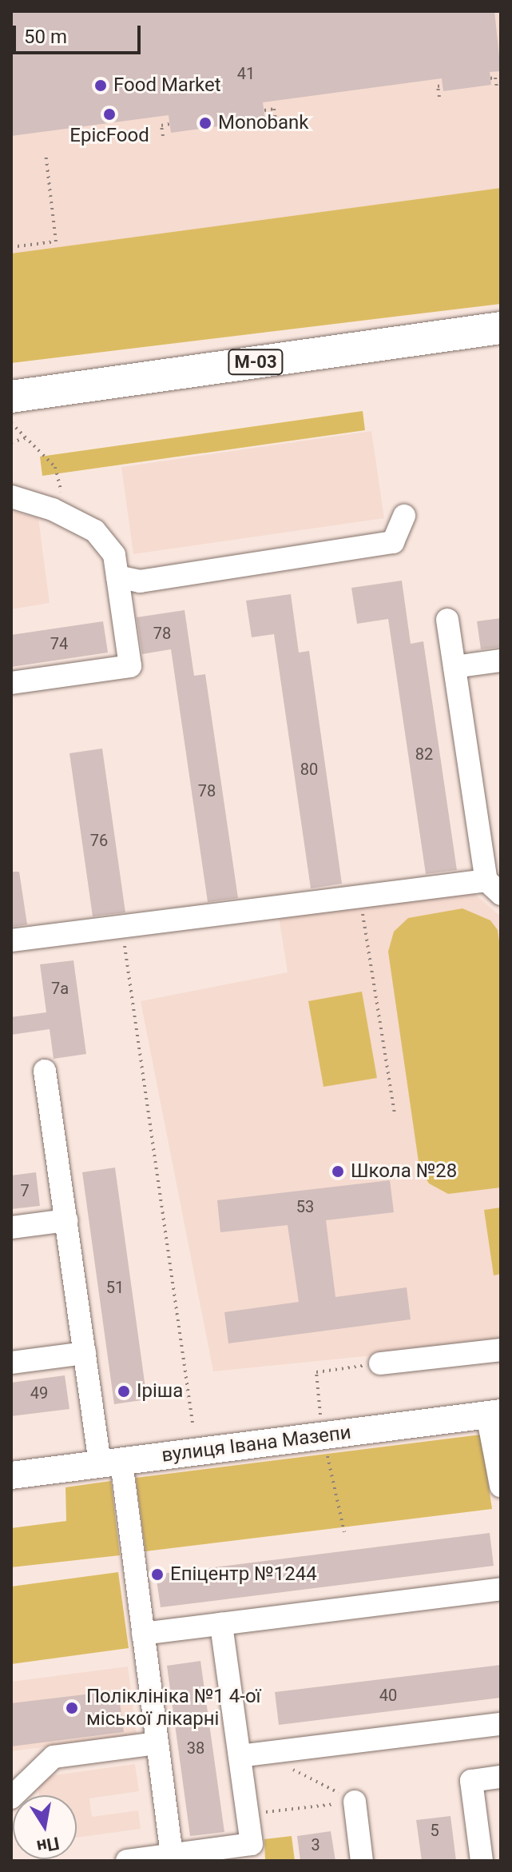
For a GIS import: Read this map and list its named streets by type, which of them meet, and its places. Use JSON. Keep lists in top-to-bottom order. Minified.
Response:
{"streets":{"highway":["М-03"],"main road":["вулиця Івана Мазепи"]},"places":["Food Market","EpicFood","Monobank","Школа №28","Іріша","Епіцентр №1244","Поліклініка №1 4-ої міської лікарні"],"house_numbers":["41","78","74","82","80","78","76","7а","7","53","51","49","40","38","5","3"],"scale_bar":"50 m","north":"bottom"}
